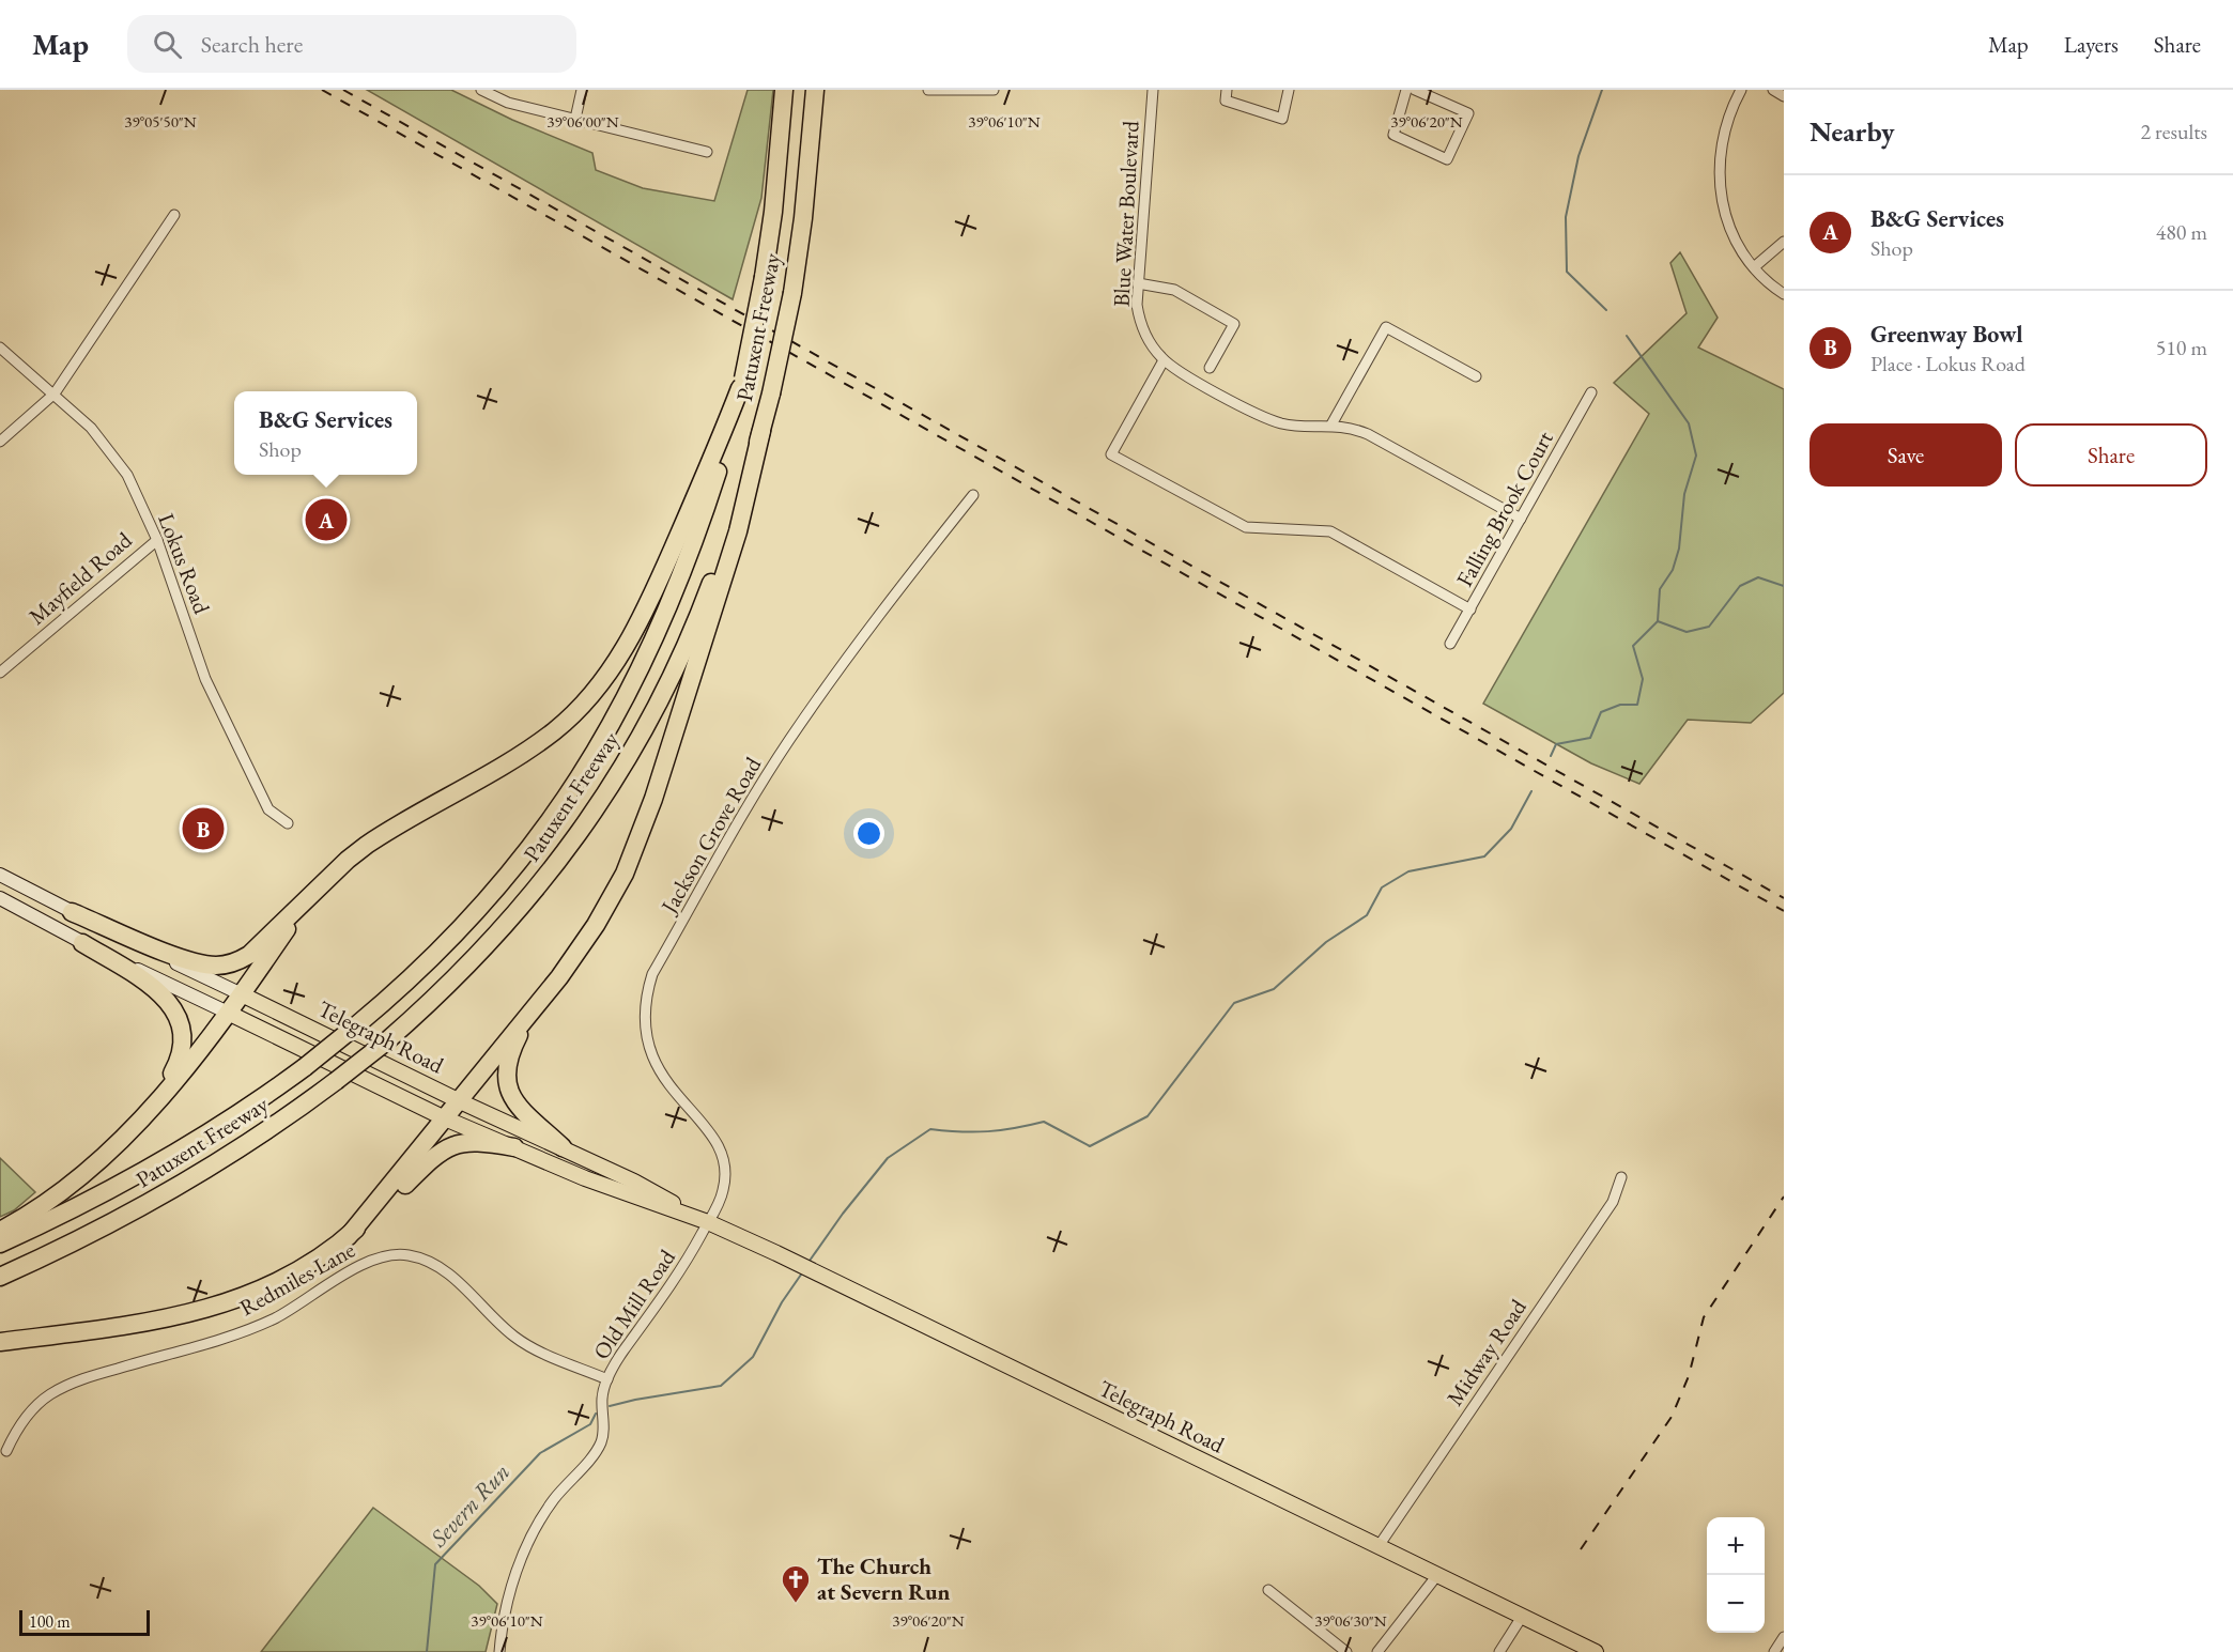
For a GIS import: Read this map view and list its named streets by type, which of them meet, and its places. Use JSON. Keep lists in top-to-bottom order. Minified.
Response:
{"streets":{"highway":["Patuxent Freeway"],"main road":["Telegraph Road"],"street":["Blue Water Boulevard","Falling Brook Court","Lokus Road","Mayfield Road","Jackson Grove Road","Redmiles Lane","Old Mill Road","Midway Road"]},"crossings":[["Blue Water Boulevard","Falling Brook Court"],["Lokus Road","Mayfield Road"],["Jackson Grove Road","Telegraph Road"],["Jackson Grove Road","Old Mill Road"],["Telegraph Road","Old Mill Road"],["Telegraph Road","Midway Road"],["Redmiles Lane","Old Mill Road"]],"water":["Severn Run"],"places":{"church":["The Church at Severn Run"]},"scale_bar":"100 m","page":{"header":"Map","search":"Search here","nav":["Map","Layers","Share"],"heading":["Nearby","2 results"],"list":[{"mark":"A","name":"B&G Services","note":"Shop","value":"480 m"},{"mark":"B","name":"Greenway Bowl","note":"Place · Lokus Road","value":"510 m"}],"popup":["B&G Services","Shop"],"buttons":["Save","Share"],"pins":["A","B"],"map_buttons":["+","−"],"scale":"100 m"},"coordinates":["39°05'50\"N","39°06'00\"N","39°06'10\"N","39°06'20\"N","39°06'30\"N"]}
